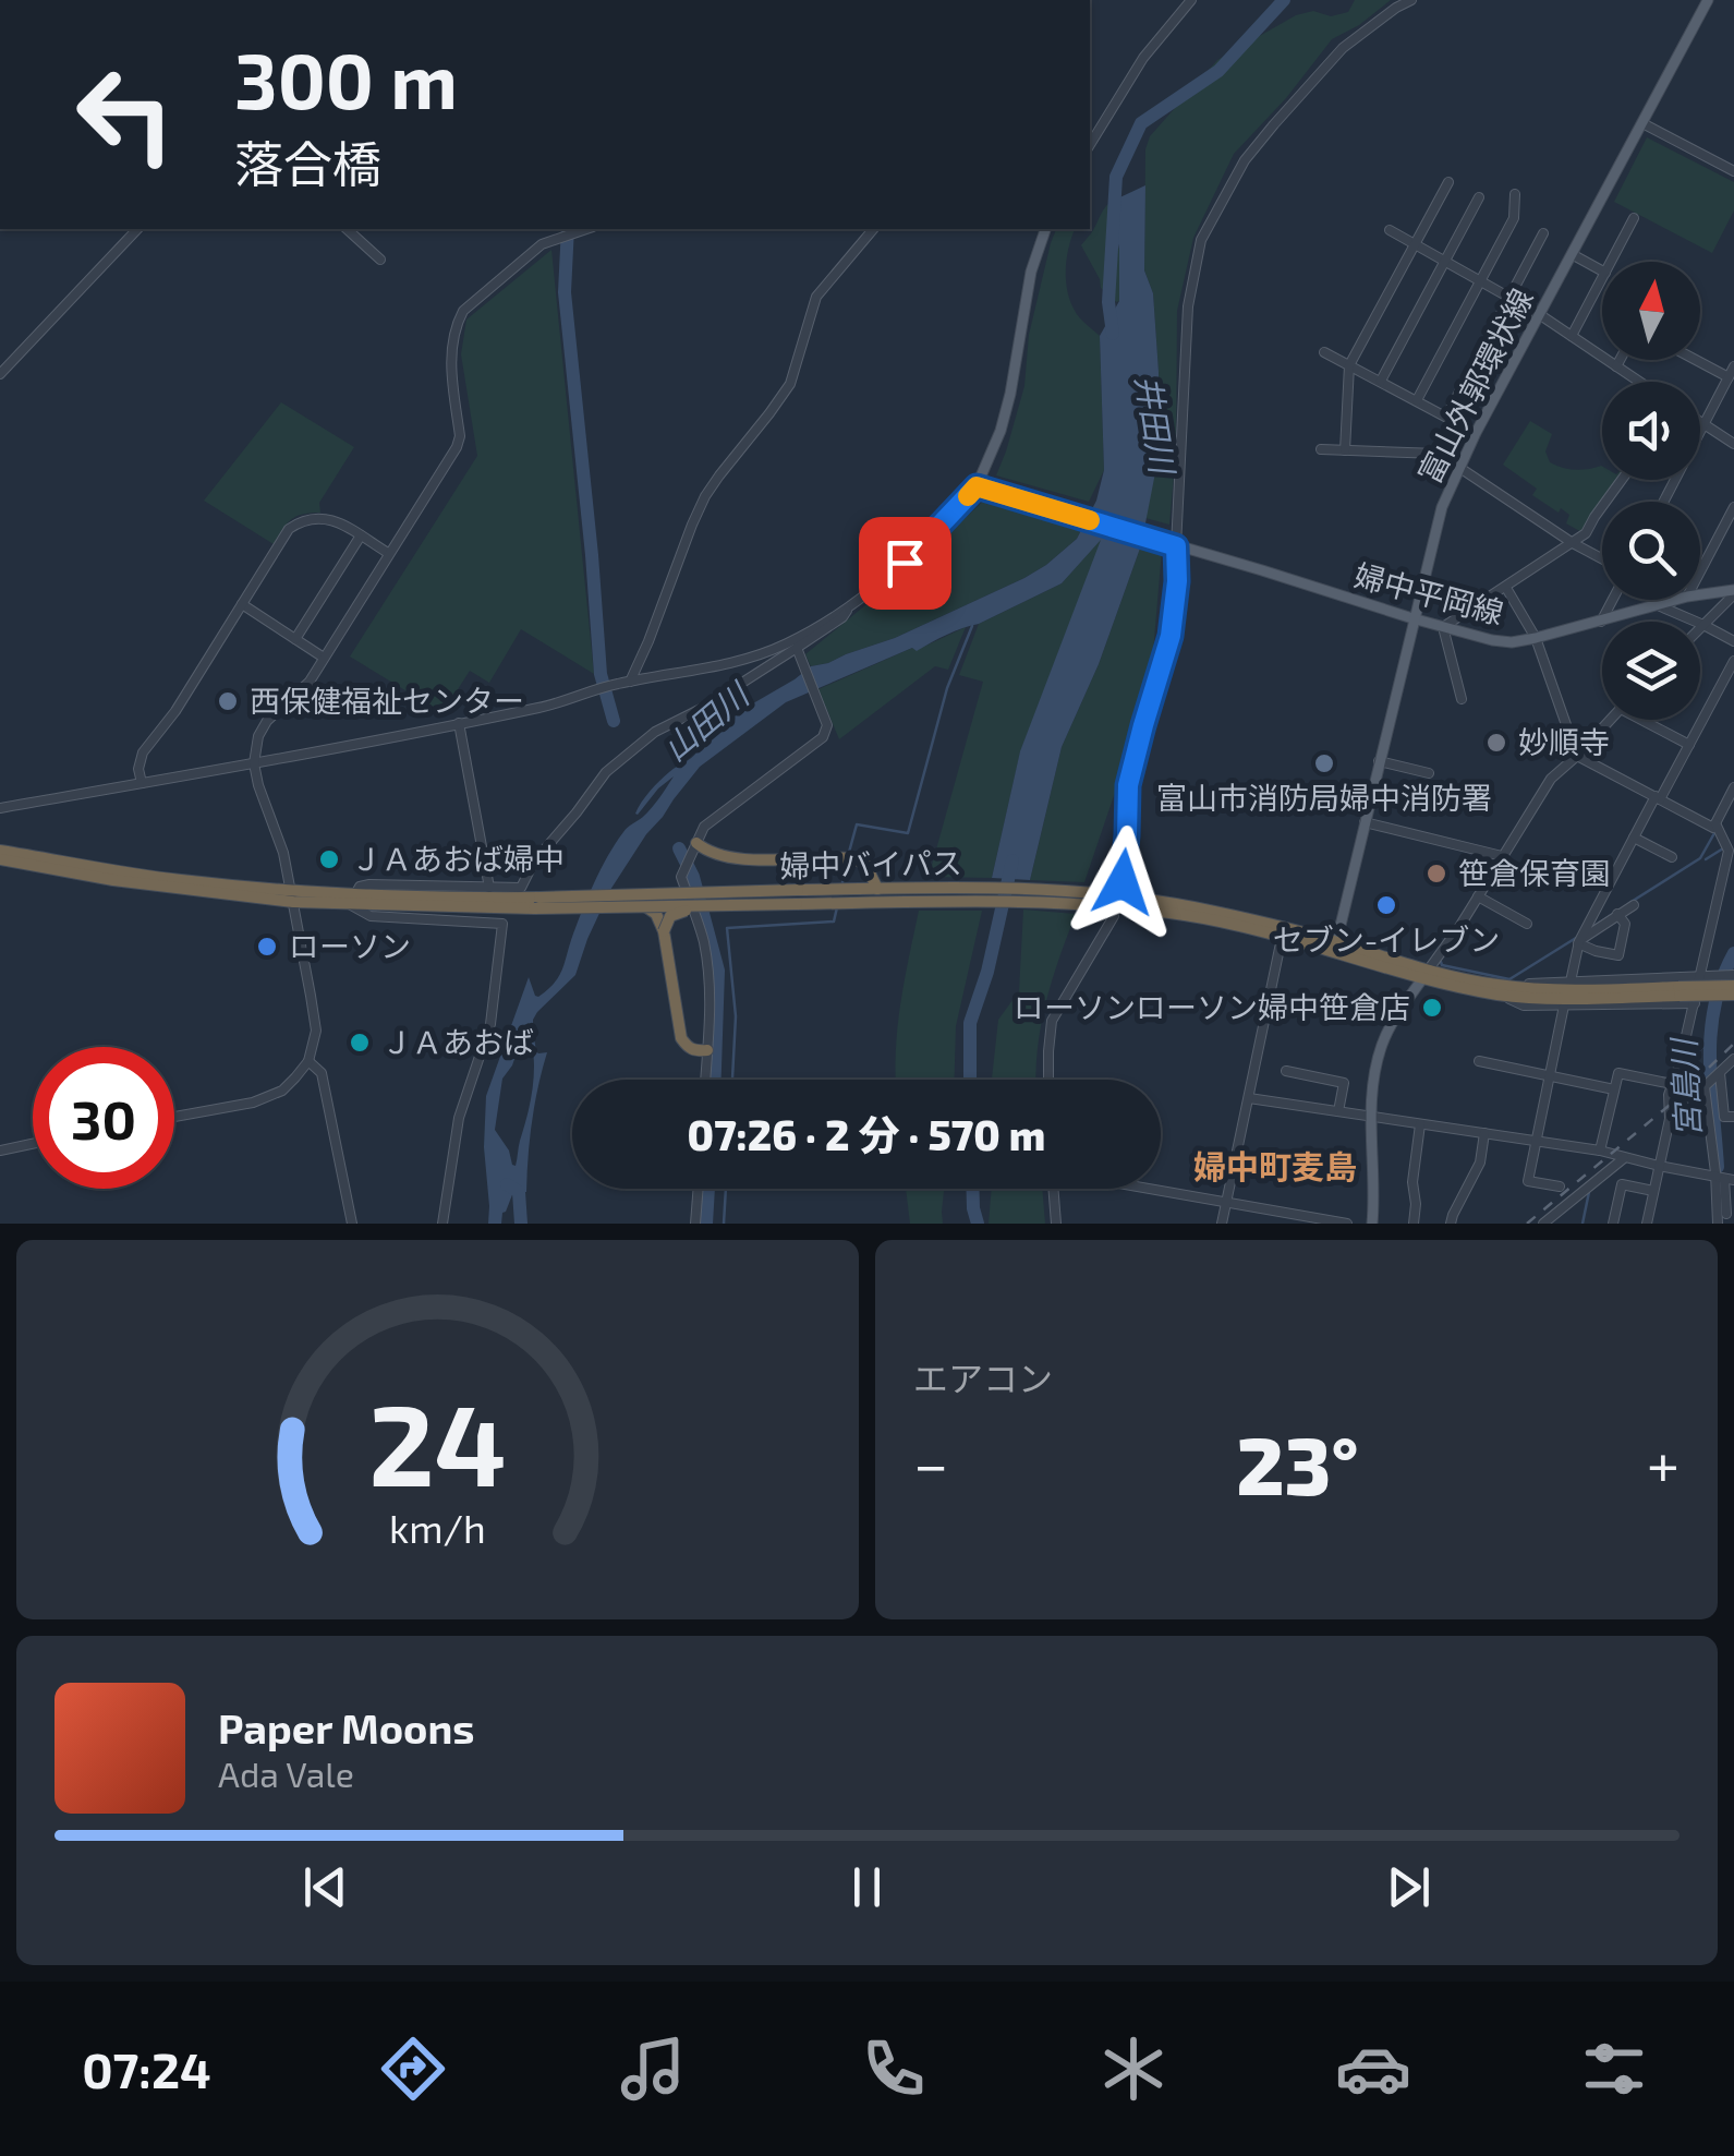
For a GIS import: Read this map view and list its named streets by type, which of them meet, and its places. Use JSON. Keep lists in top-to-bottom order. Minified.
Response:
{"streets":{"highway":["婦中バイパス"],"main road":["富山外郭環状線","婦中平岡線"]},"crossings":[["富山外郭環状線","婦中平岡線"],["富山外郭環状線","婦中バイパス"]],"districts":["婦中町麦島"],"water":["井田川","山田川","宮島川"],"places":["西保健福祉センター","妙順寺","富山市消防局婦中消防署","ＪＡあおば婦中","笹倉保育園","セブン-イレブン","ローソン","ローソンローソン婦中笹倉店","ＪＡあおば"],"north":"top","page":{"turn":["300 m","落合橋"],"limit":"30","trip":"07:26 · 2 分 · 570 m","tile":"エアコン","heat":["−","23°","+"],"song":["Paper Moons","Ada Vale"],"tabs":"07:24","gauge":["24","km/h"]}}
